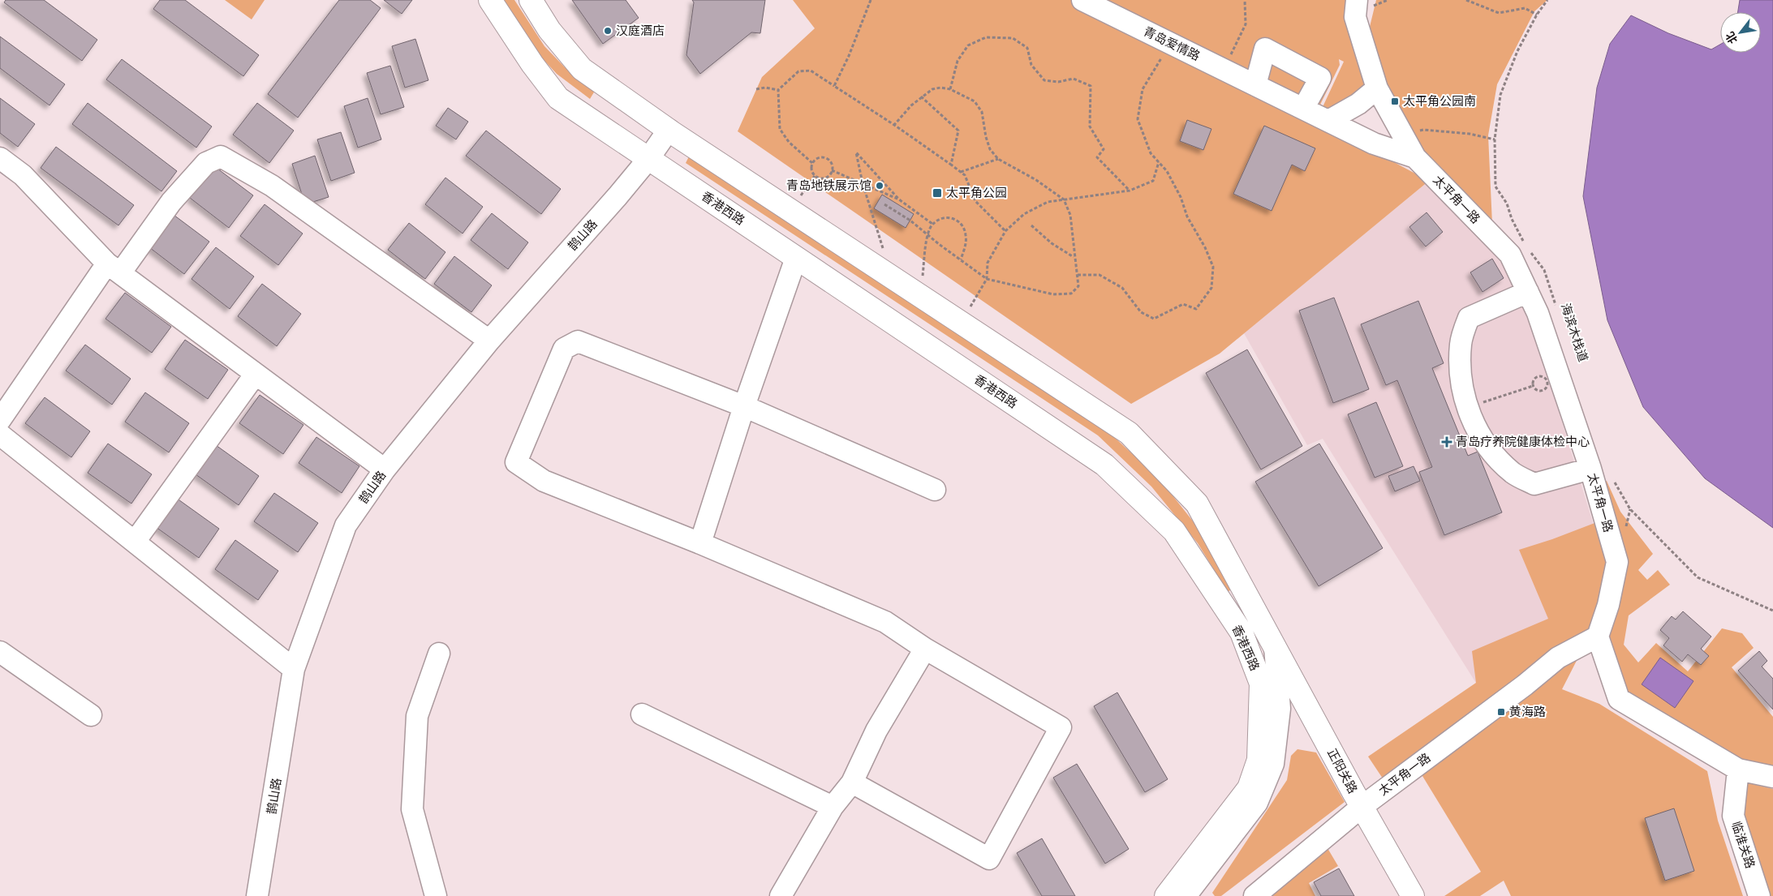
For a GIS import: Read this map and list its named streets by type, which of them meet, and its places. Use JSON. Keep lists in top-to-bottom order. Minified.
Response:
{"streets":{"main road":["香港西路","正阳关路"],"street":["青岛爱情路","太平角一路","鹊山路","临淮关路"],"path":["海滨木栈道"]},"crossings":[["青岛爱情路","太平角一路"],["太平角一路","正阳关路"],["香港西路","鹊山路"],["香港西路","正阳关路"]],"places":{"other":["汉庭酒店","青岛地铁展示馆"],"transit":["太平角公园南","太平角公园","黄海路"],"health":["青岛疗养院健康体检中心"]},"north":"bottom left"}
